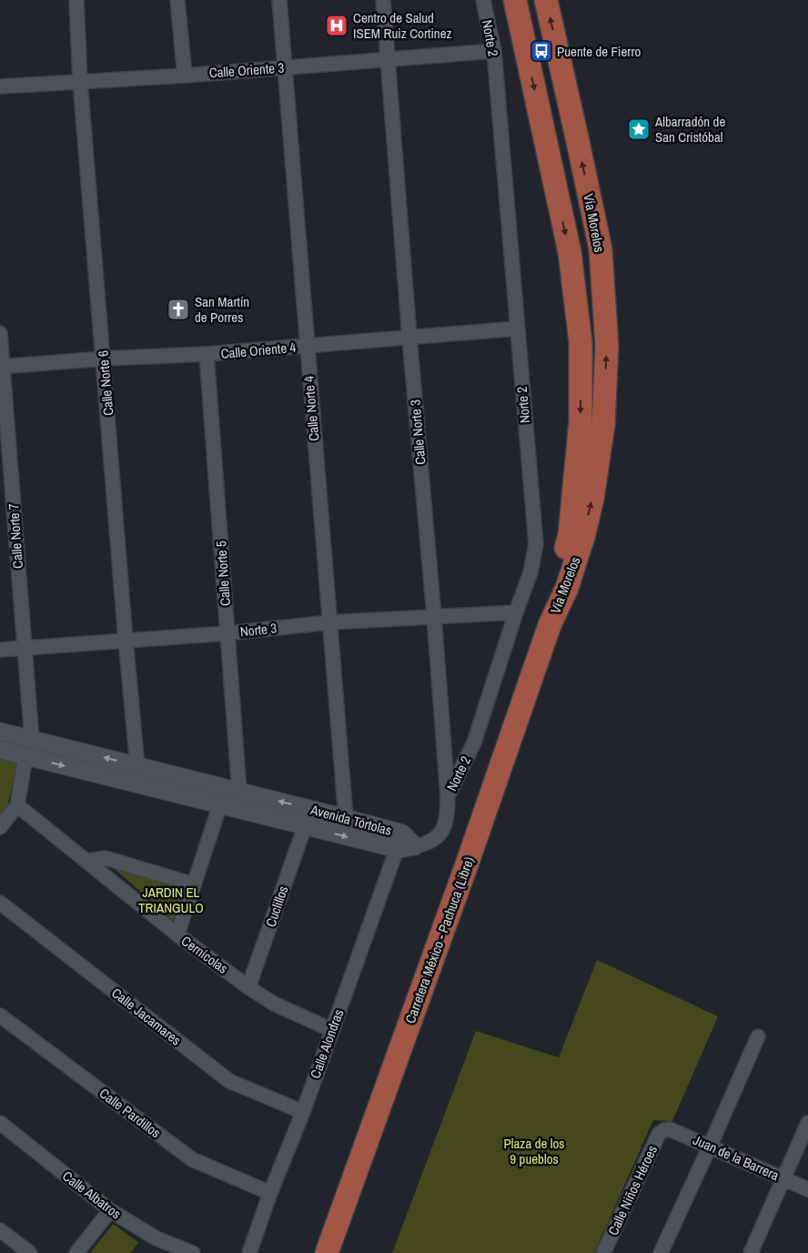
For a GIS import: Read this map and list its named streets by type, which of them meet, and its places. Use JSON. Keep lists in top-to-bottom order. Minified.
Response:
{"streets":{"main road":["Vía Morelos","Carretera México - Pachuca (Libre)"],"street":["Norte 2","Calle Oriente 3","Calle Oriente 4","Calle Norte 6","Calle Norte 4","Calle Norte 3","Calle Norte 7","Calle Norte 5","Norte 3","Avenida Tórtolas","Cuclillos","Cernícolas","Calle Jacamares","Calle Alondras","Calle Pardillos","Juan de la Barrera","Calle Niños Héroes","Calle Albatros"]},"crossings":[["Norte 2","Calle Oriente 3"],["Norte 2","Calle Oriente 4"],["Norte 2","Calle Norte 3"],["Norte 2","Norte 3"],["Calle Oriente 3","Calle Norte 6"],["Calle Oriente 3","Calle Norte 4"],["Calle Oriente 3","Calle Norte 3"],["Vía Morelos","Carretera México - Pachuca (Libre)"],["Calle Oriente 4","Calle Norte 6"],["Calle Oriente 4","Calle Norte 4"],["Calle Oriente 4","Calle Norte 3"],["Calle Oriente 4","Calle Norte 7"],["Calle Oriente 4","Calle Norte 5"],["Calle Norte 6","Norte 3"],["Calle Norte 6","Avenida Tórtolas"],["Calle Norte 4","Norte 3"],["Calle Norte 4","Avenida Tórtolas"],["Calle Norte 3","Norte 3"],["Calle Norte 3","Avenida Tórtolas"],["Calle Norte 7","Norte 3"],["Calle Norte 7","Avenida Tórtolas"],["Calle Norte 5","Norte 3"],["Calle Norte 5","Avenida Tórtolas"],["Avenida Tórtolas","Cuclillos"],["Avenida Tórtolas","Calle Alondras"],["Cuclillos","Cernícolas"],["Cernícolas","Calle Alondras"],["Calle Jacamares","Calle Alondras"],["Calle Alondras","Calle Pardillos"],["Juan de la Barrera","Calle Niños Héroes"]],"parks":["JARDIN EL TRIANGULO","Plaza de los 9 pueblos"],"places":{"hospital":["Centro de Salud ISEM Ruiz Cortinez"],"bus stop":["Puente de Fierro"],"place":["Albarradón de San Cristóbal"],"church":["San Martín de Porres"]}}
